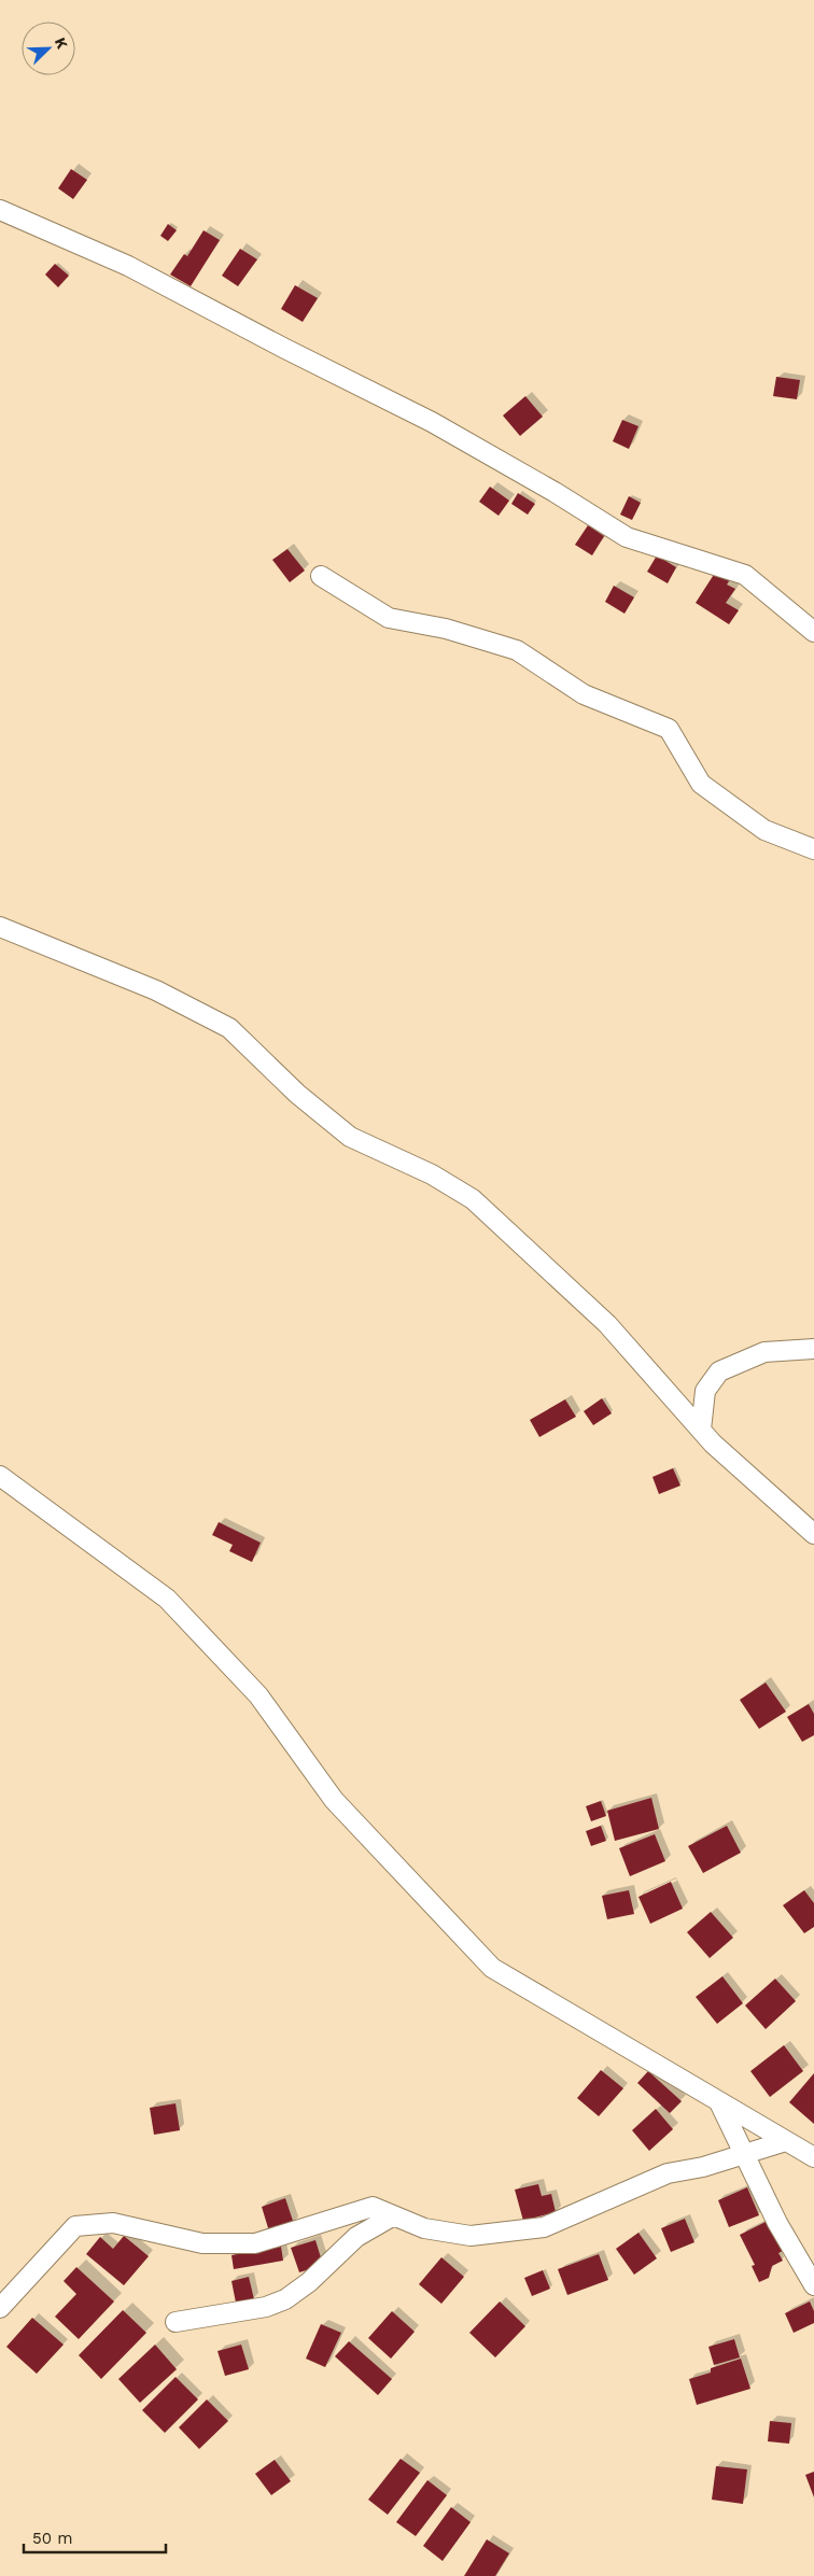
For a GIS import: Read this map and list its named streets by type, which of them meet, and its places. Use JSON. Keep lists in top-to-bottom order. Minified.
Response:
{"scale_bar":"50 m","north":"top right"}
